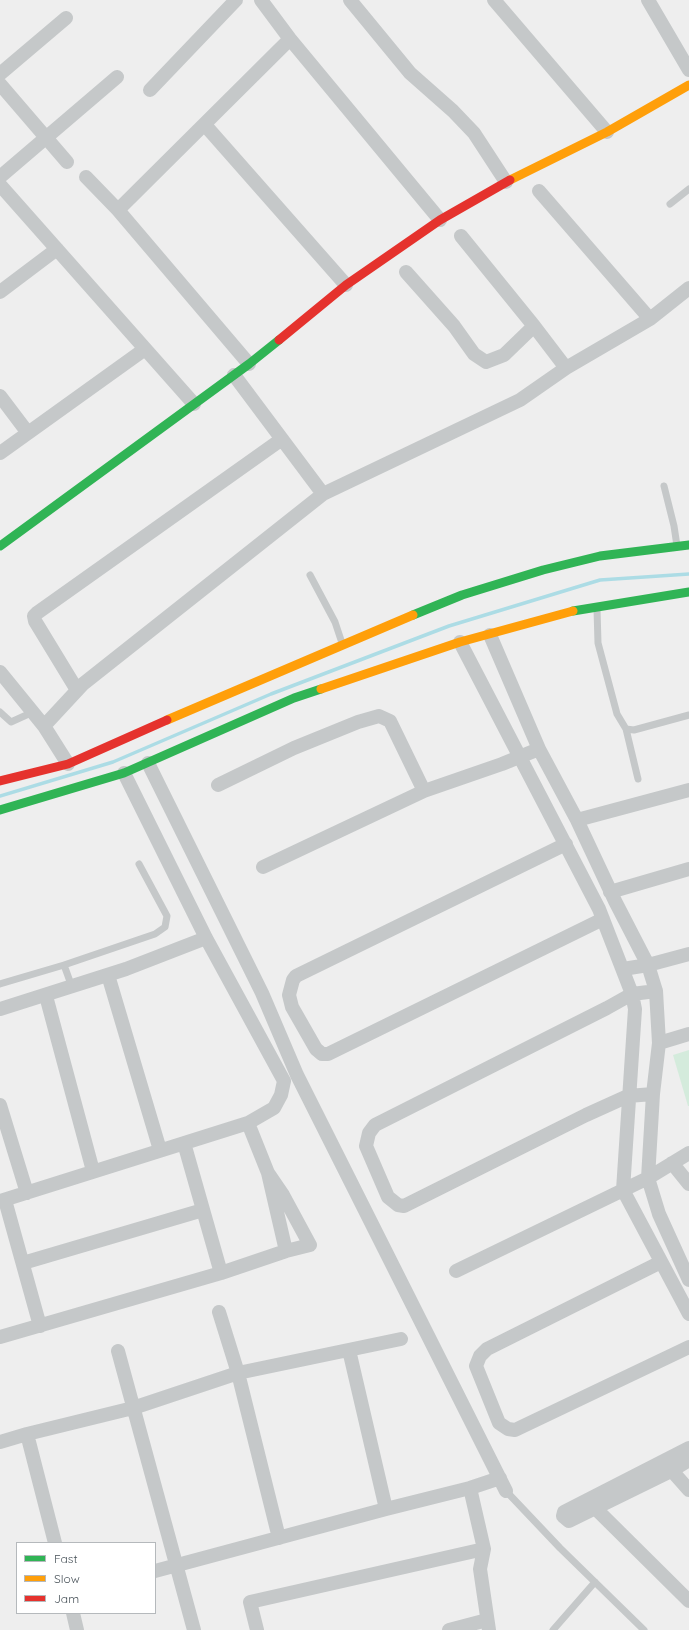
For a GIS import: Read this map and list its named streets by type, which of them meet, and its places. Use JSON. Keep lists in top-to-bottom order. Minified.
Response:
{"legend":["Fast","Slow","Jam"]}
